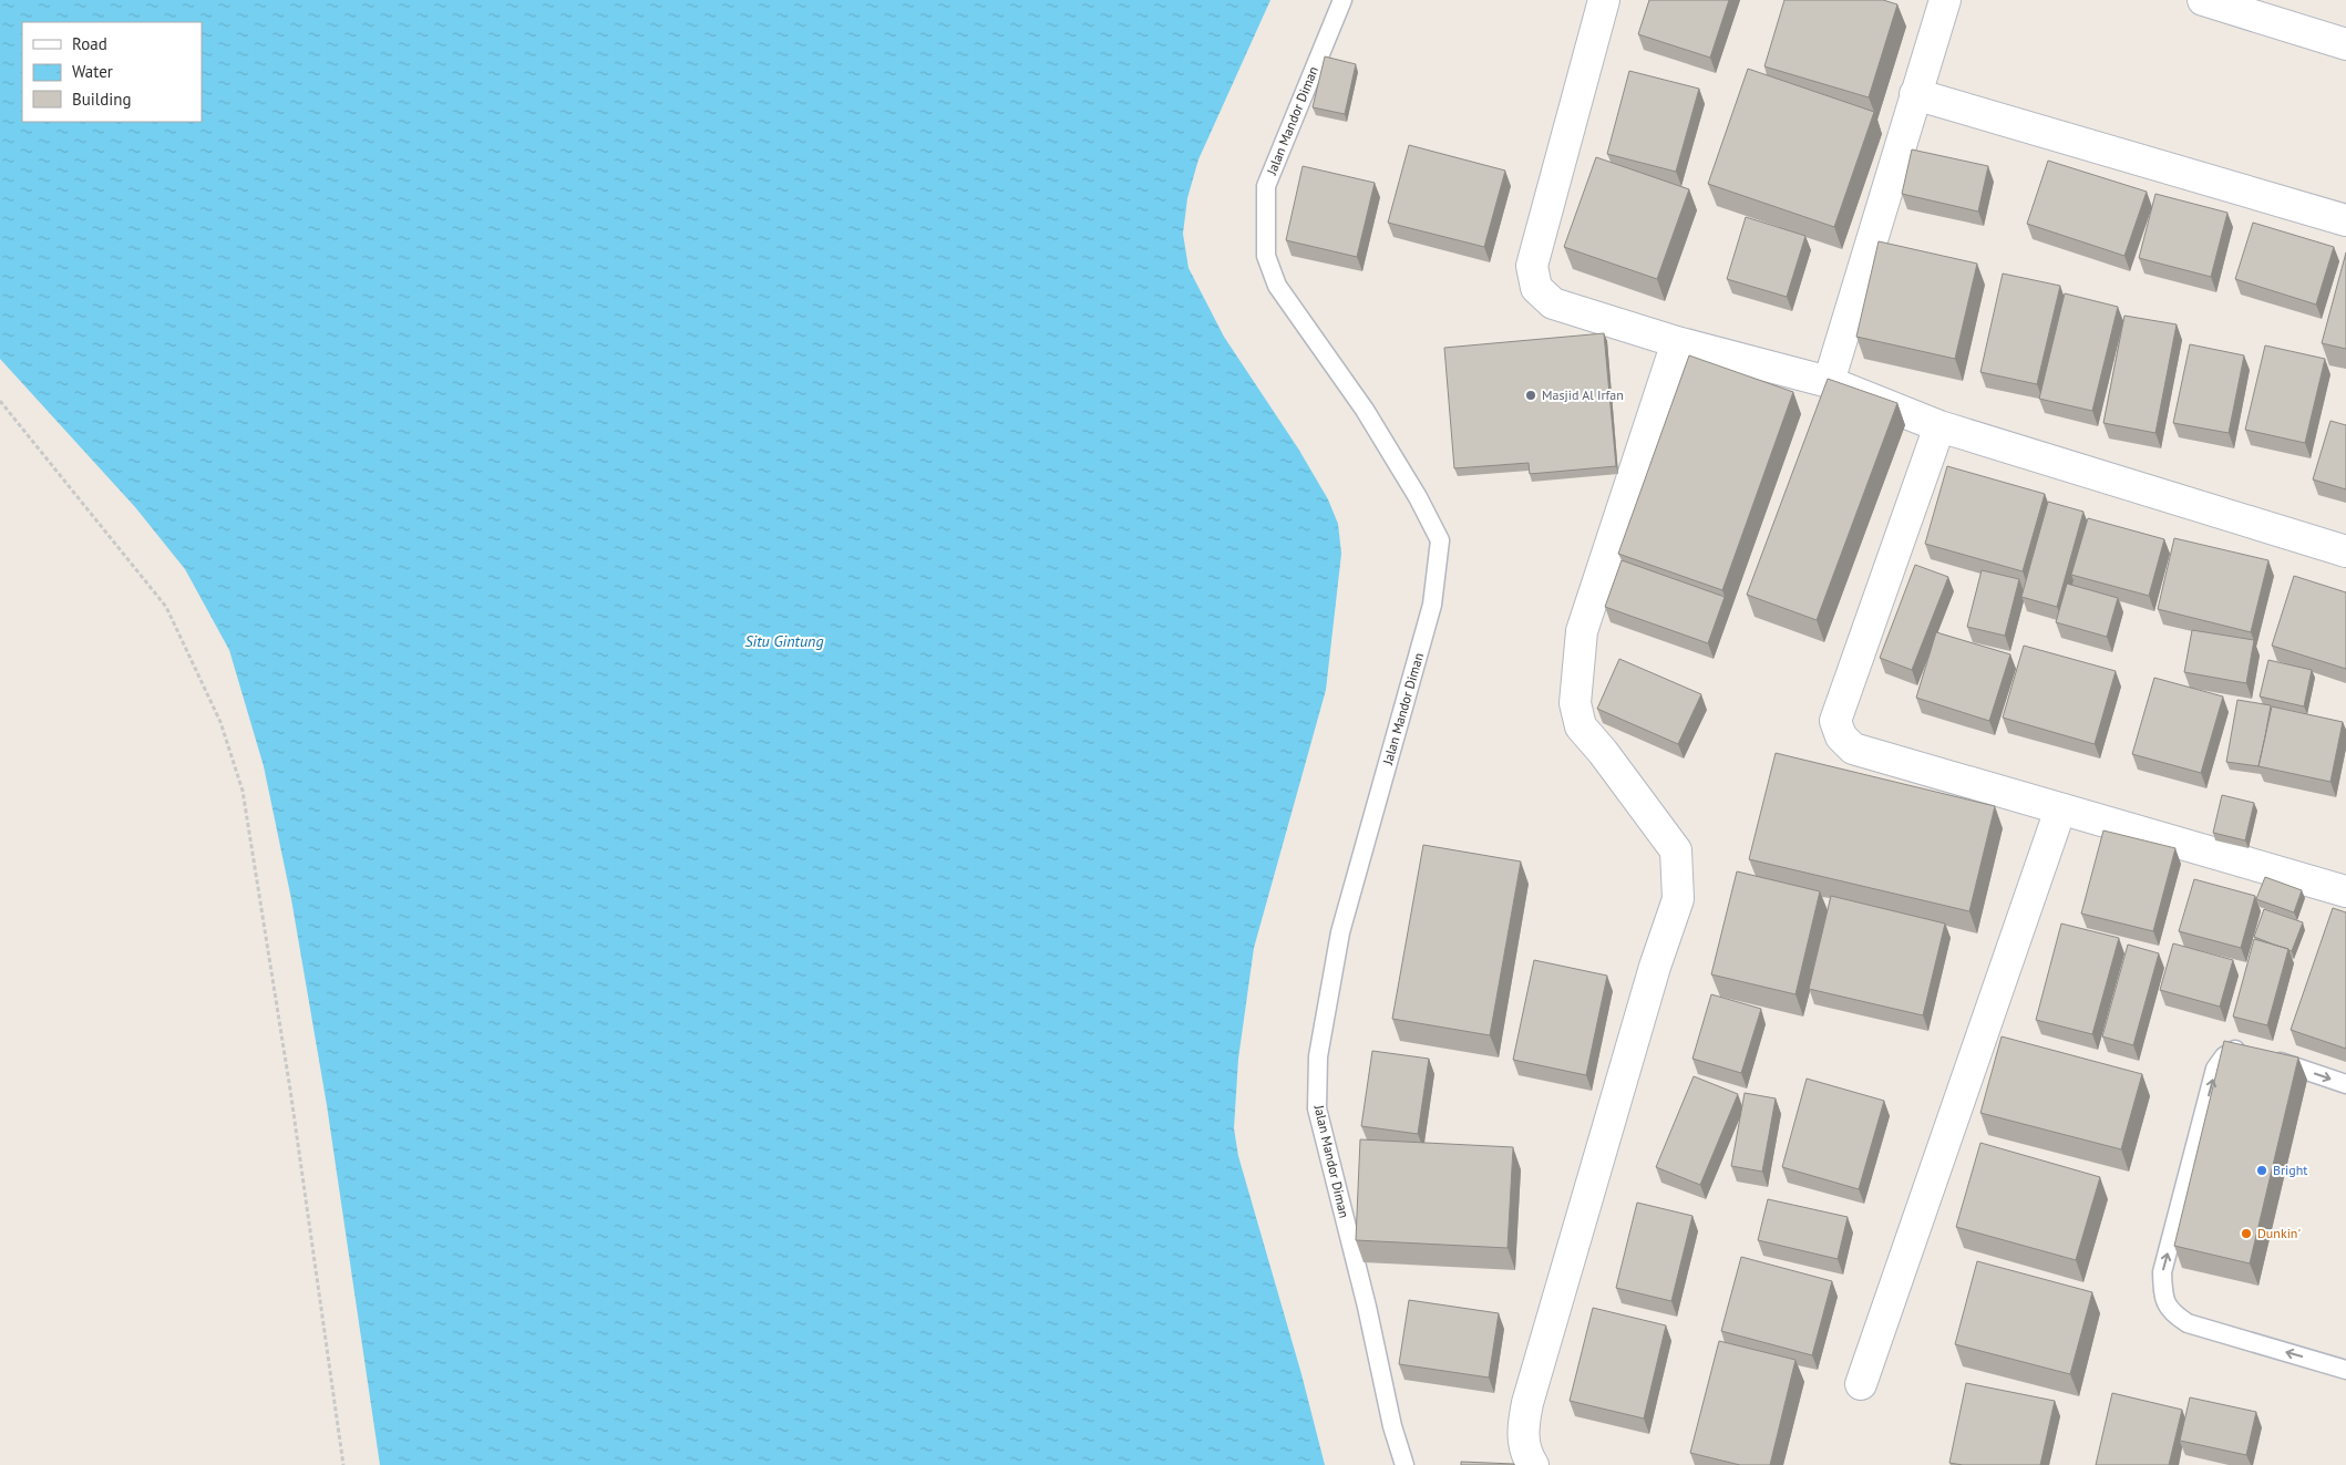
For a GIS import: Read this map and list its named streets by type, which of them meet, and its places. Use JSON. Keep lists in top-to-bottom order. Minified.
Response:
{"streets":{"lane":["Jalan Mandor Diman"]},"water":["Situ Gintung"],"places":["Masjid Al Irfan","Bright","Dunkin'"],"legend":["Road","Water","Building"]}
